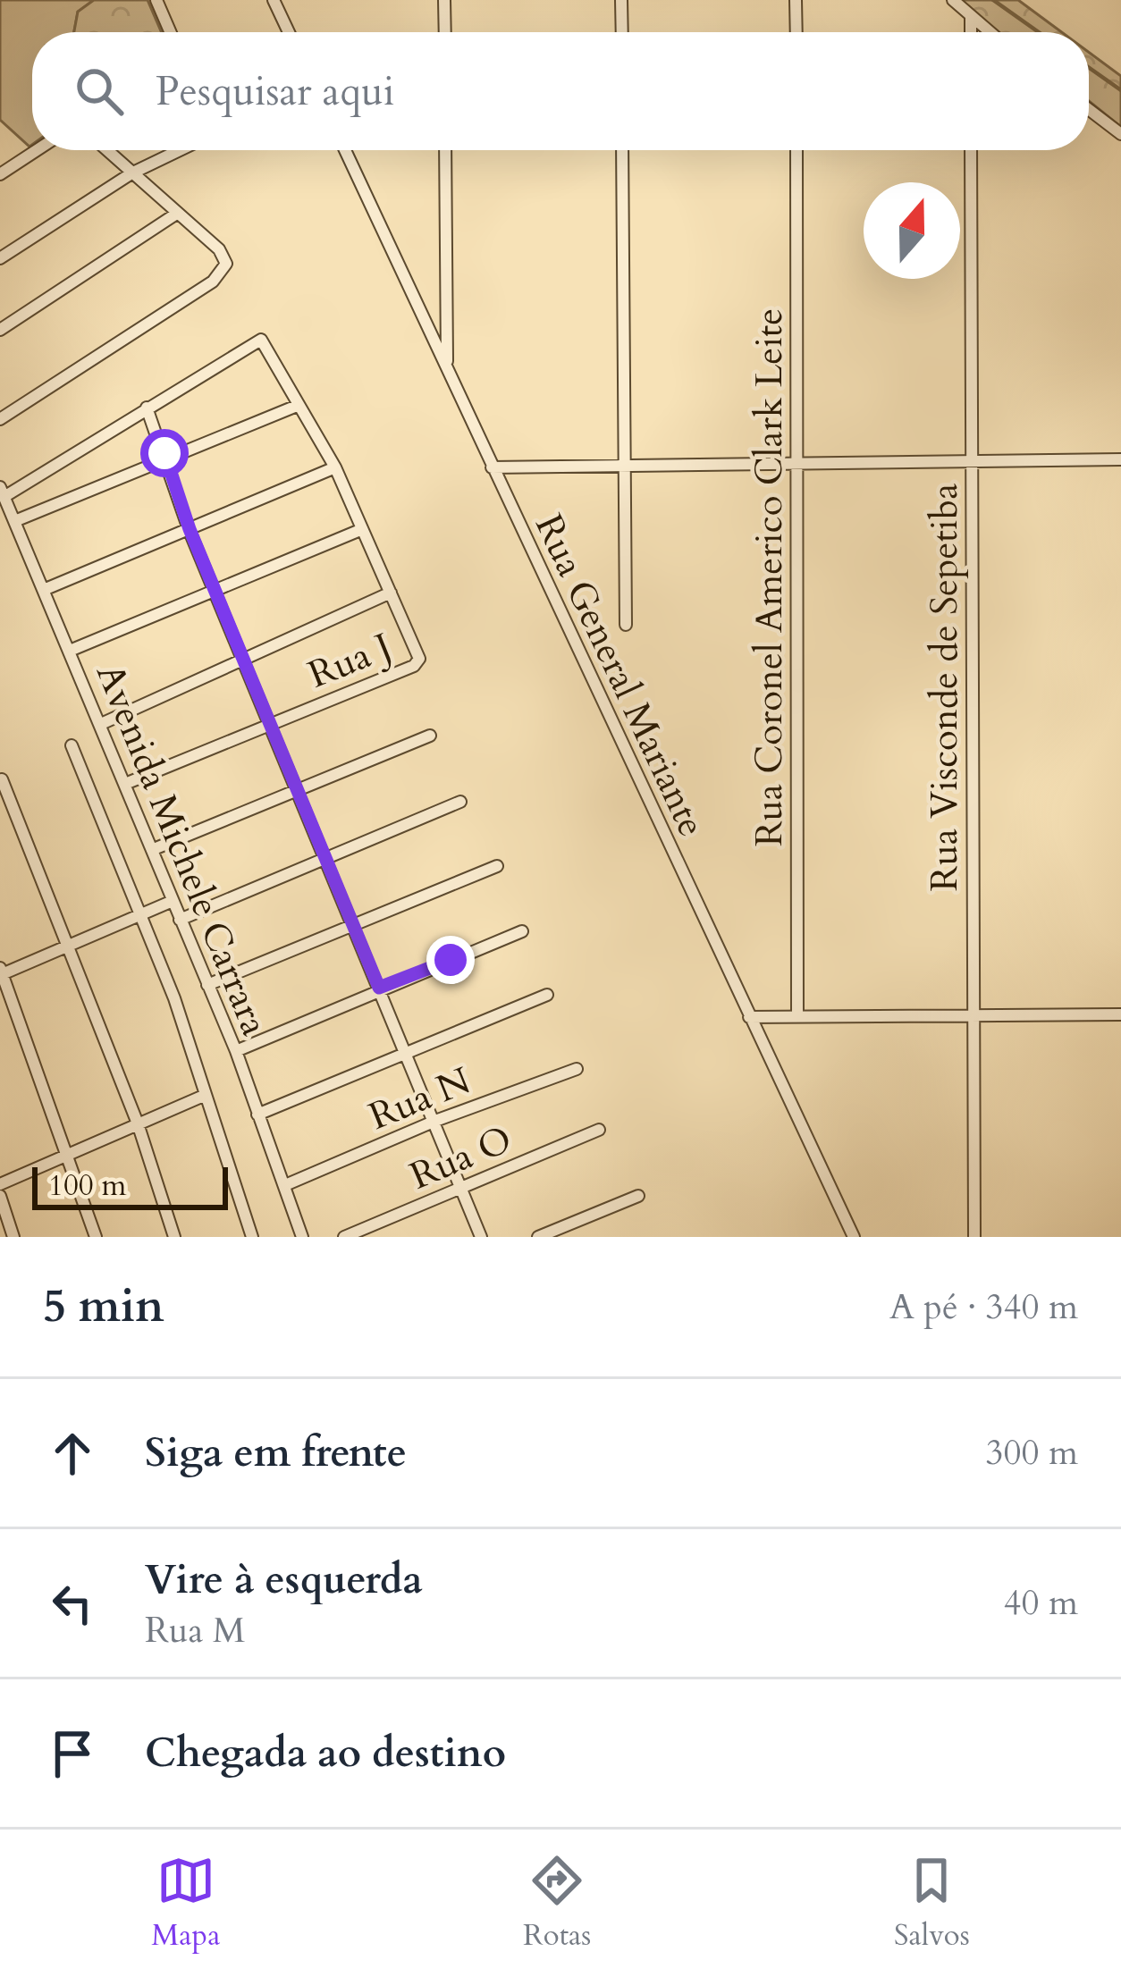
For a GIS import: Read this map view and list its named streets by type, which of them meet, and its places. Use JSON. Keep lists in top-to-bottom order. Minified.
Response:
{"streets":{"street":["Rua Coronel Americo Clark Leite","Rua J","Rua General Mariante","Rua Visconde de Sepetiba","Avenida Michele Carrara","Rua N","Rua O"]},"crossings":[["Rua J","Avenida Michele Carrara"],["Avenida Michele Carrara","Rua N"]],"scale_bar":"100 m","north":"top","page":{"search":"Pesquisar aqui","scale":"100 m","heading":["5 min","A pé · 340 m"],"list":[["Siga em frente","300 m"],["Vire à esquerda","Rua M","40 m"],"Chegada ao destino"],"nav":["Mapa","Rotas","Salvos"]}}
